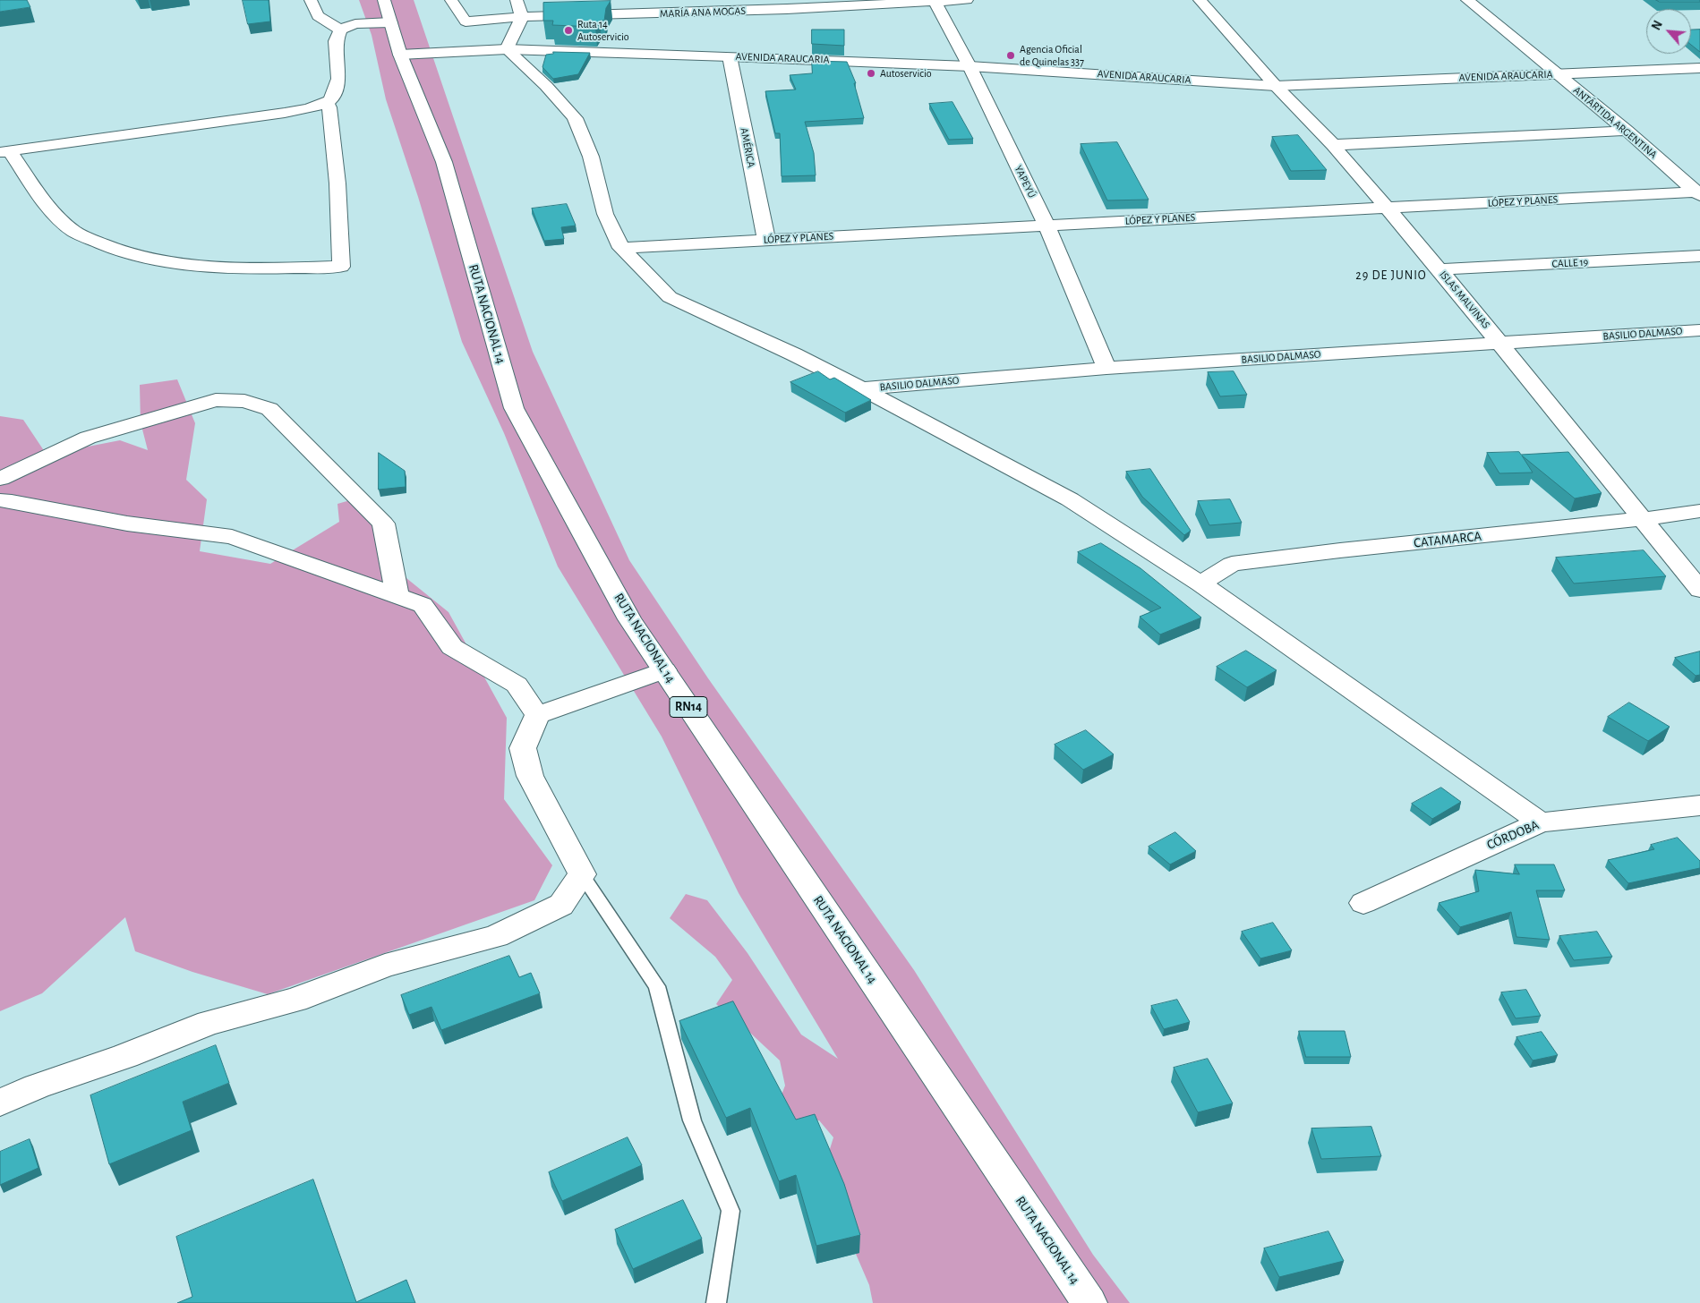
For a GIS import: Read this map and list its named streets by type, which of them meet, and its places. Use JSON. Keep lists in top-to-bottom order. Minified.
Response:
{"streets":{"main road":["MARÍA ANA MOGAS","AVENIDA ARAUCARIA","ANTÁRTIDA ARGENTINA","AMÉRICA","YAPEYÚ","LÓPEZ Y PLANES","CALLE 19","ISLAS MALVINAS","RUTA NACIONAL 14","BASILIO DALMASO","CATAMARCA","RN14","CÓRDOBA"]},"crossings":[["MARÍA ANA MOGAS","YAPEYÚ"],["AVENIDA ARAUCARIA","ANTÁRTIDA ARGENTINA"],["AVENIDA ARAUCARIA","AMÉRICA"],["AVENIDA ARAUCARIA","YAPEYÚ"],["AVENIDA ARAUCARIA","ISLAS MALVINAS"],["AVENIDA ARAUCARIA","RUTA NACIONAL 14"],["ANTÁRTIDA ARGENTINA","LÓPEZ Y PLANES"],["AMÉRICA","LÓPEZ Y PLANES"],["YAPEYÚ","LÓPEZ Y PLANES"],["YAPEYÚ","BASILIO DALMASO"],["LÓPEZ Y PLANES","ISLAS MALVINAS"],["CALLE 19","ISLAS MALVINAS"],["ISLAS MALVINAS","BASILIO DALMASO"],["ISLAS MALVINAS","CATAMARCA"]],"districts":["29 DE JUNIO"],"places":["Ruta 14 Autoservicio","Agencia Oficial de Quinelas 337","Autoservicio"],"north":"top left"}
